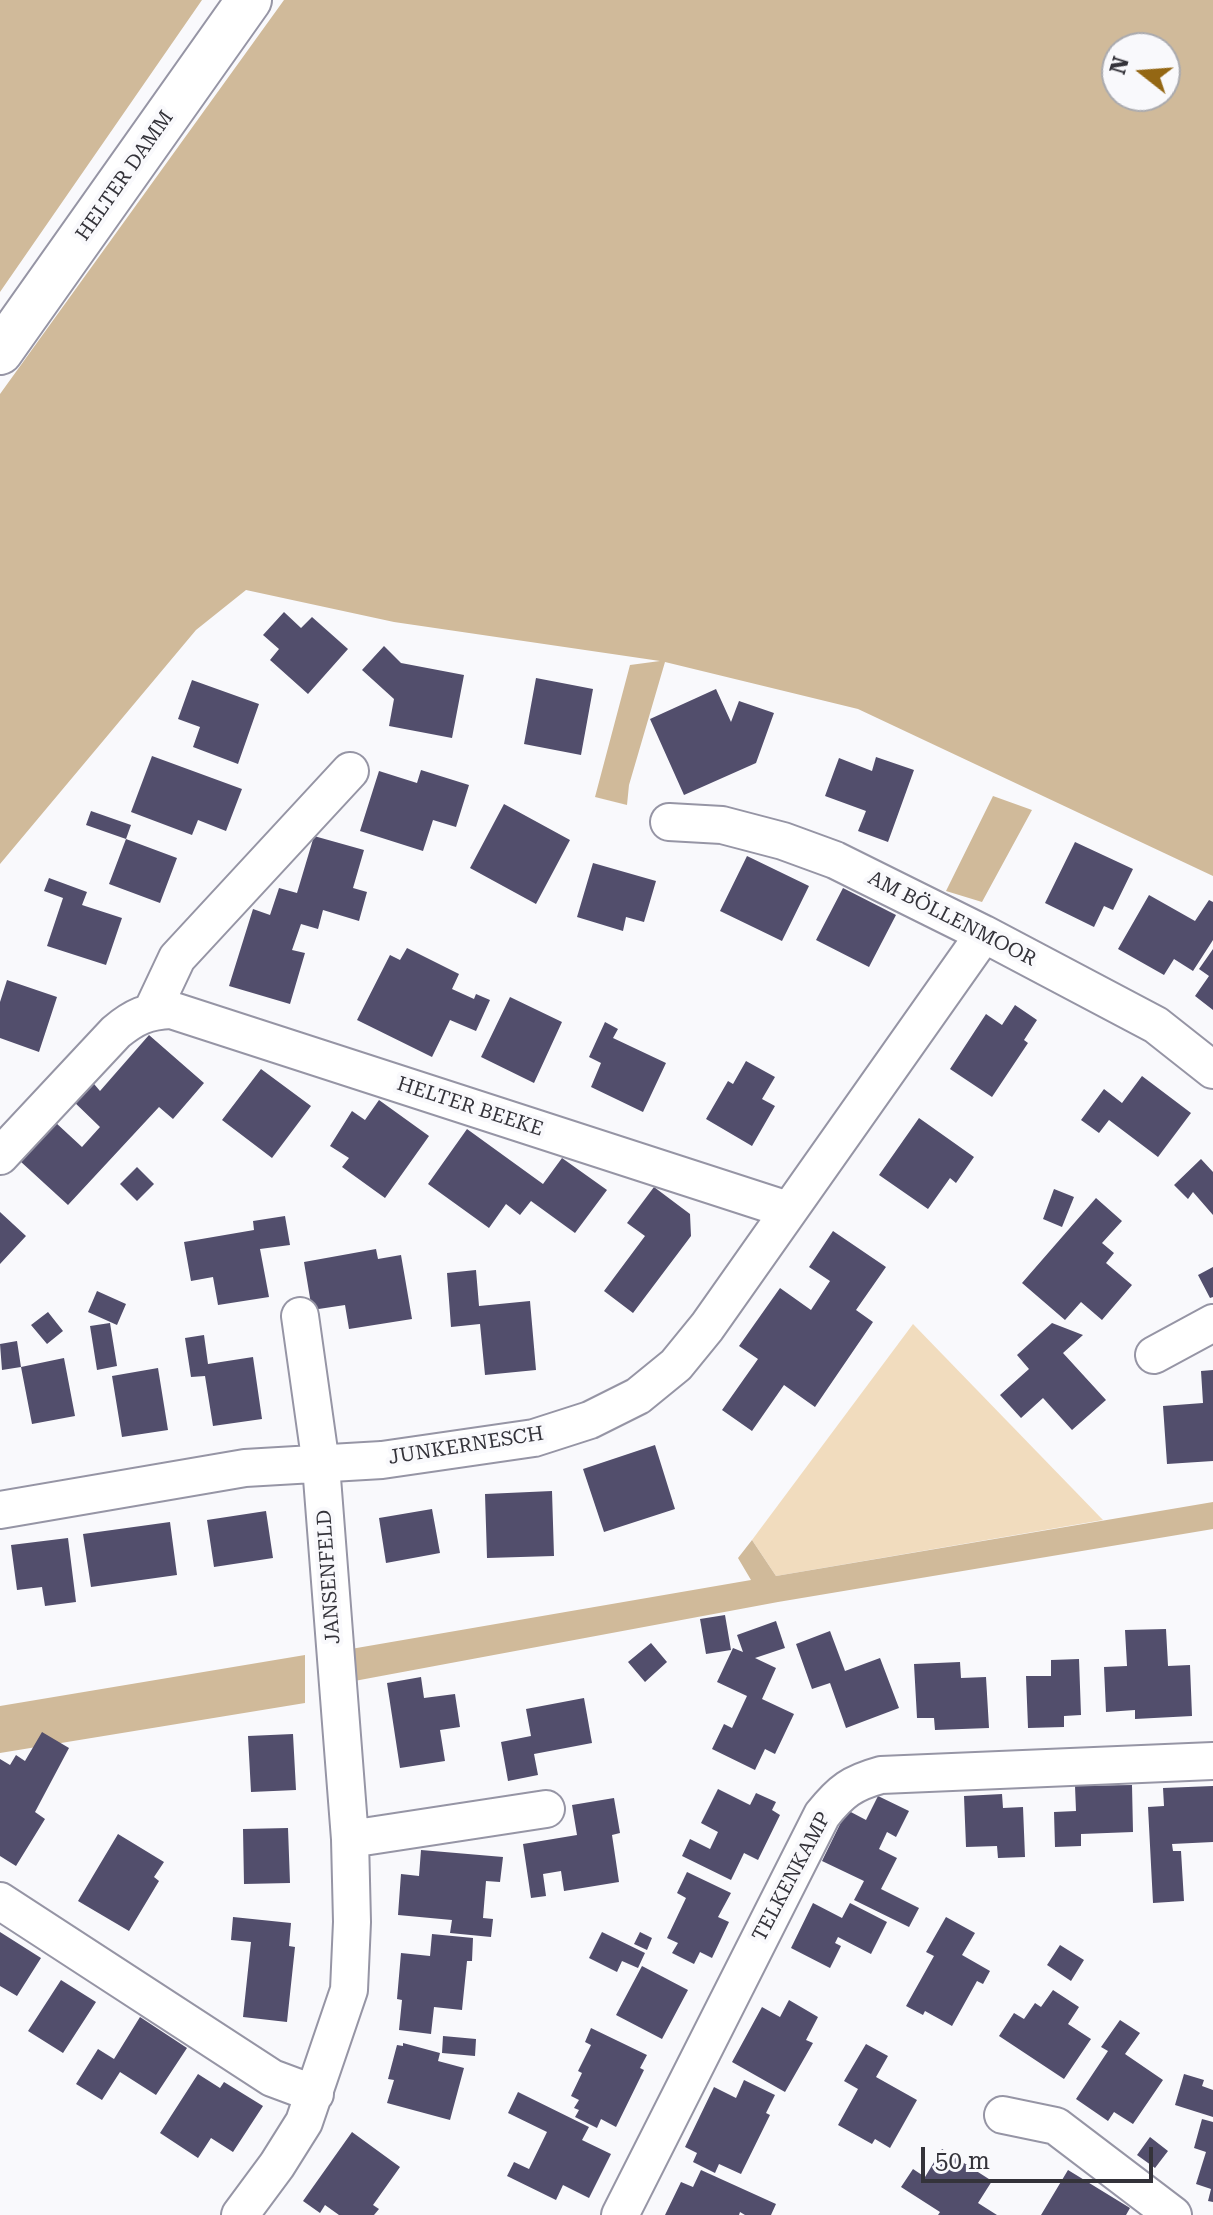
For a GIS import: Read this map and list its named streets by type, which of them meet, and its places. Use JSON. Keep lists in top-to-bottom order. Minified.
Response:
{"streets":{"street":["HELTER DAMM","AM BÖLLENMOOR","HELTER BEEKE","JUNKERNESCH","JANSENFELD","TELKENKAMP"]},"crossings":[["AM BÖLLENMOOR","JUNKERNESCH"],["HELTER BEEKE","JUNKERNESCH"],["JUNKERNESCH","JANSENFELD"]],"scale_bar":"50 m","north":"left"}
